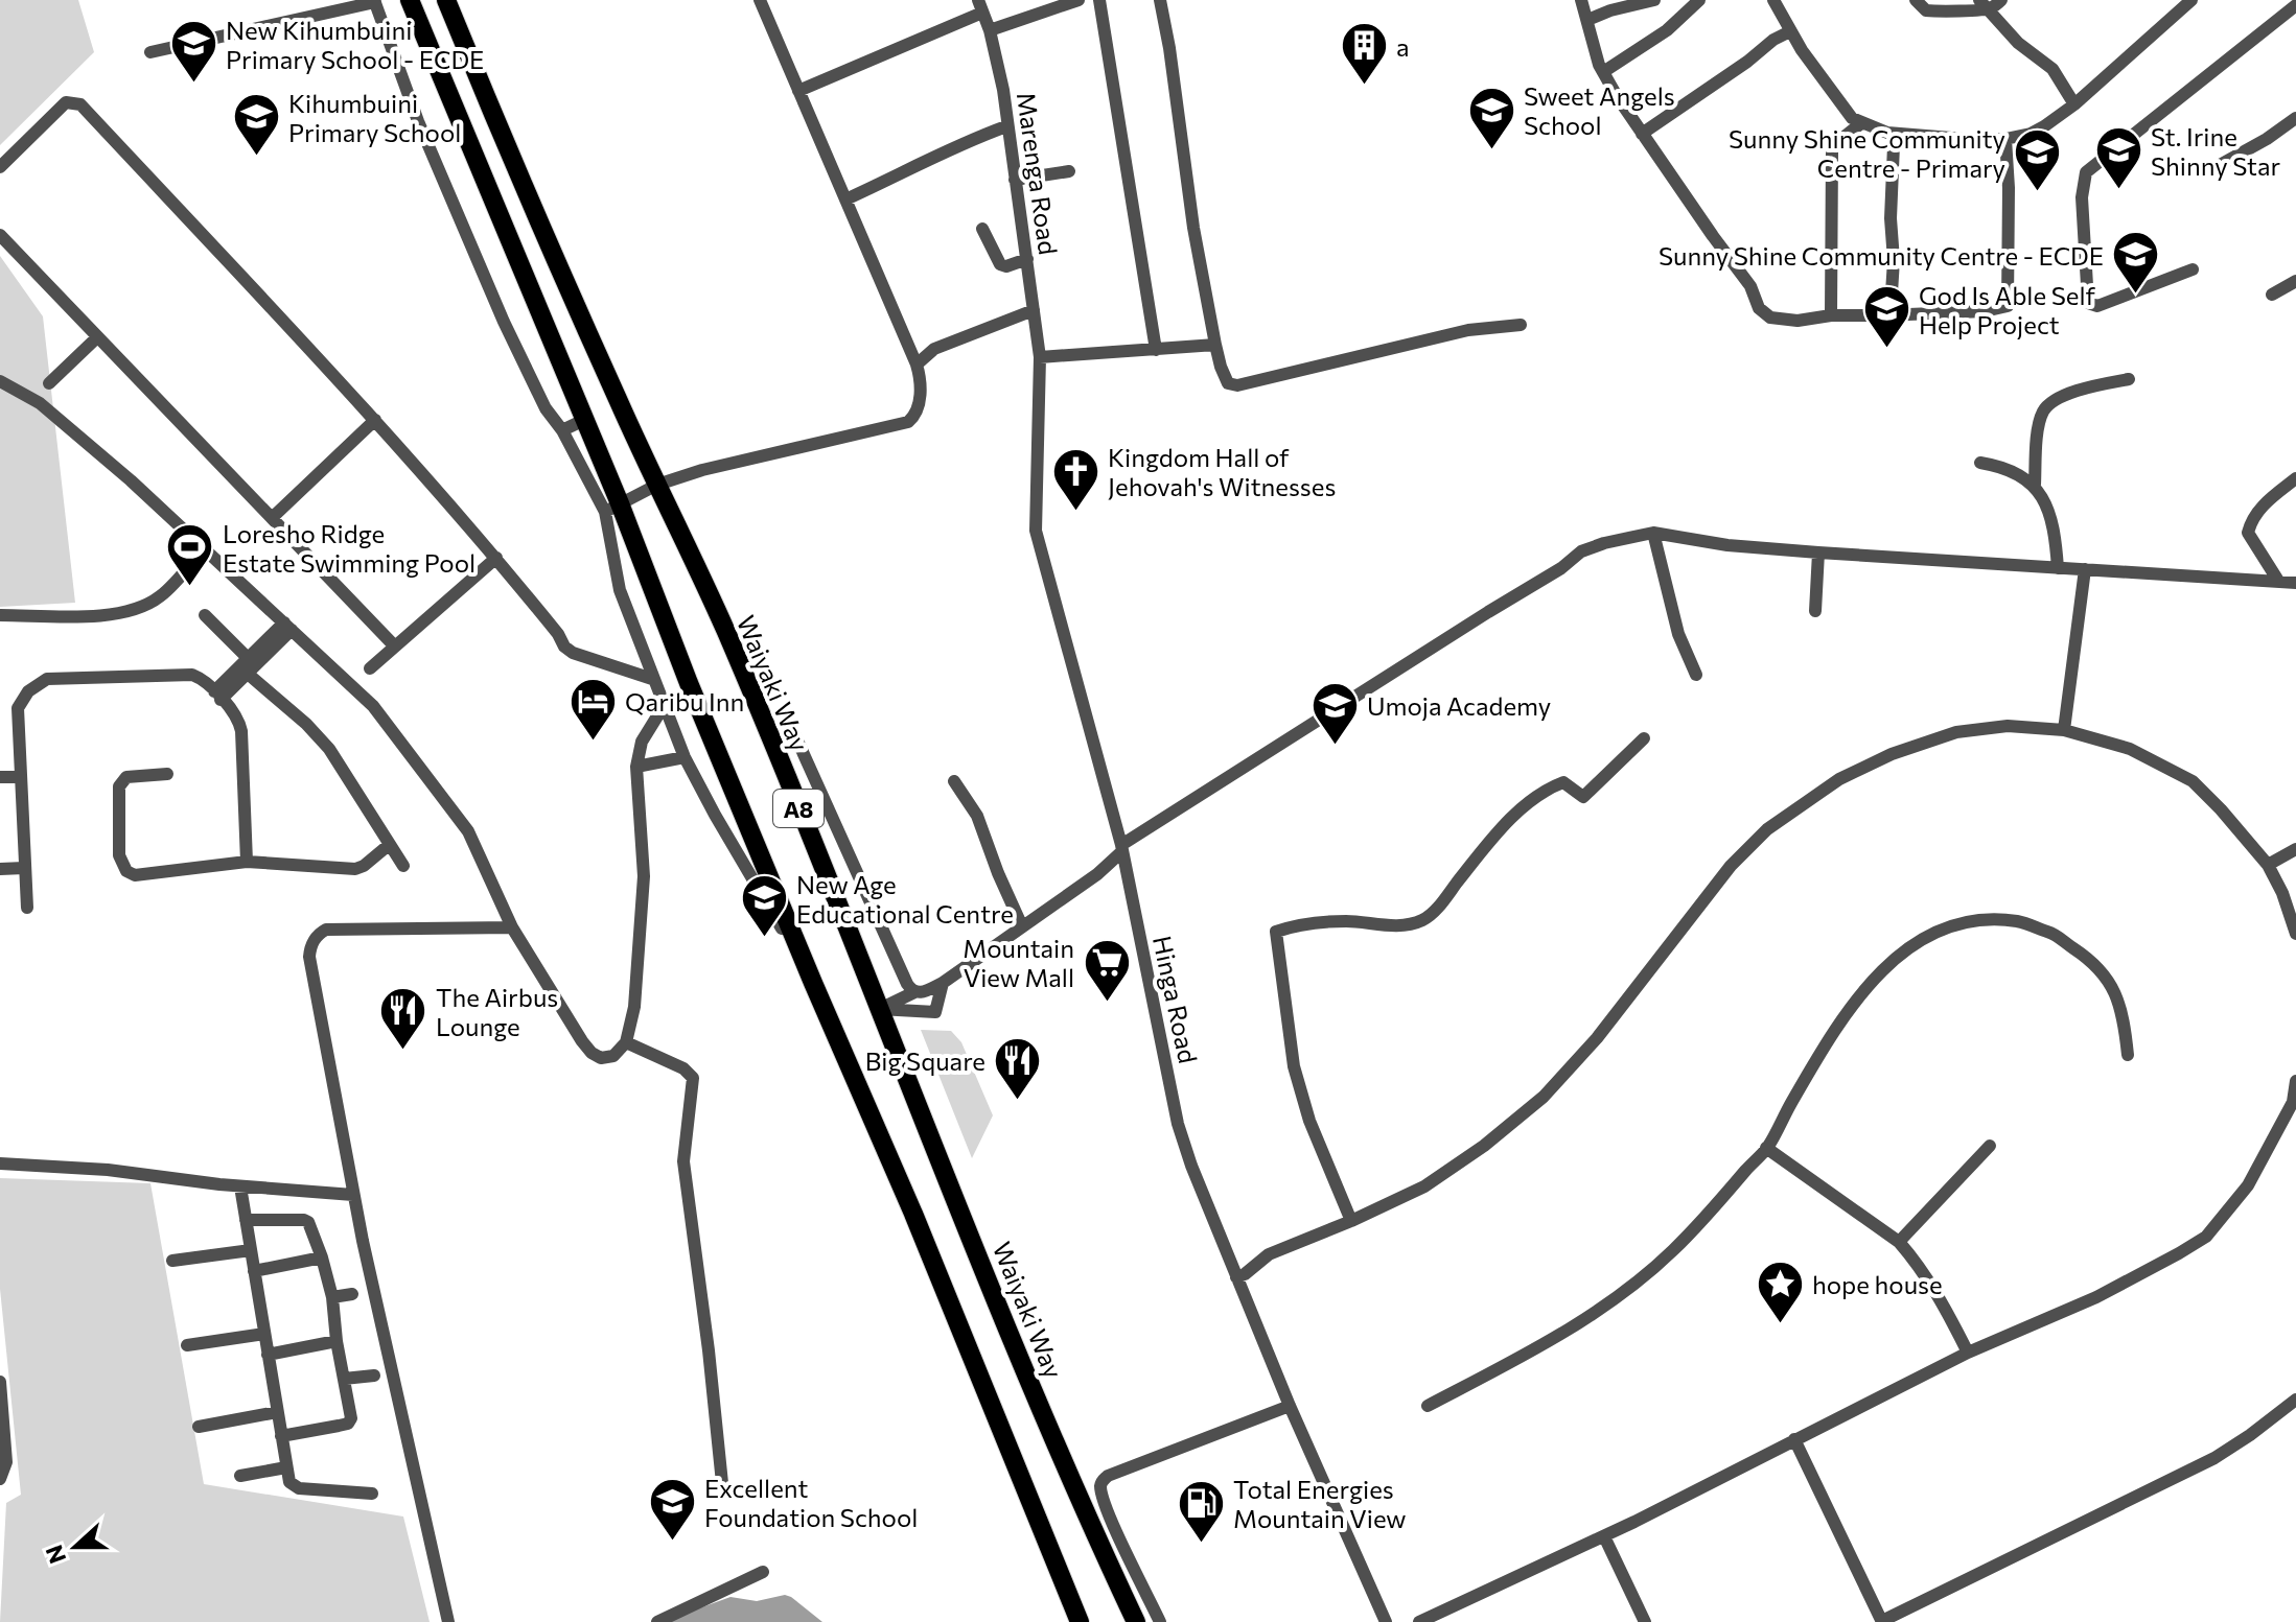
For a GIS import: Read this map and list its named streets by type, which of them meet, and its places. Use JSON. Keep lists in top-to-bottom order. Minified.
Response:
{"streets":{"highway":["Waiyaki Way","A8"],"street":["Marenga Road","Hinga Road"]},"crossings":[["Marenga Road","Hinga Road"]],"places":{"school or university":["New Kihumbuini Primary School - ECDE","Sweet Angels School","Kihumbuini Primary School","St. Irine Shinny Star","Sunny Shine Community Centre - Primary","Sunny Shine Community Centre - ECDE","God Is Able Self Help Project","Umoja Academy","New Age Educational Centre","Excellent Foundation School"],"building":["a"],"church":["Kingdom Hall of Jehovah's Witnesses"],"sports":["Loresho Ridge Estate Swimming Pool"],"hotel":["Qaribu Inn"],"supermarket":["Mountain View Mall"],"restaurant":["The Airbus Lounge","Big Square"],"place":["hope house"],"fuel station":["Total Energies Mountain View"]},"north":"left"}
